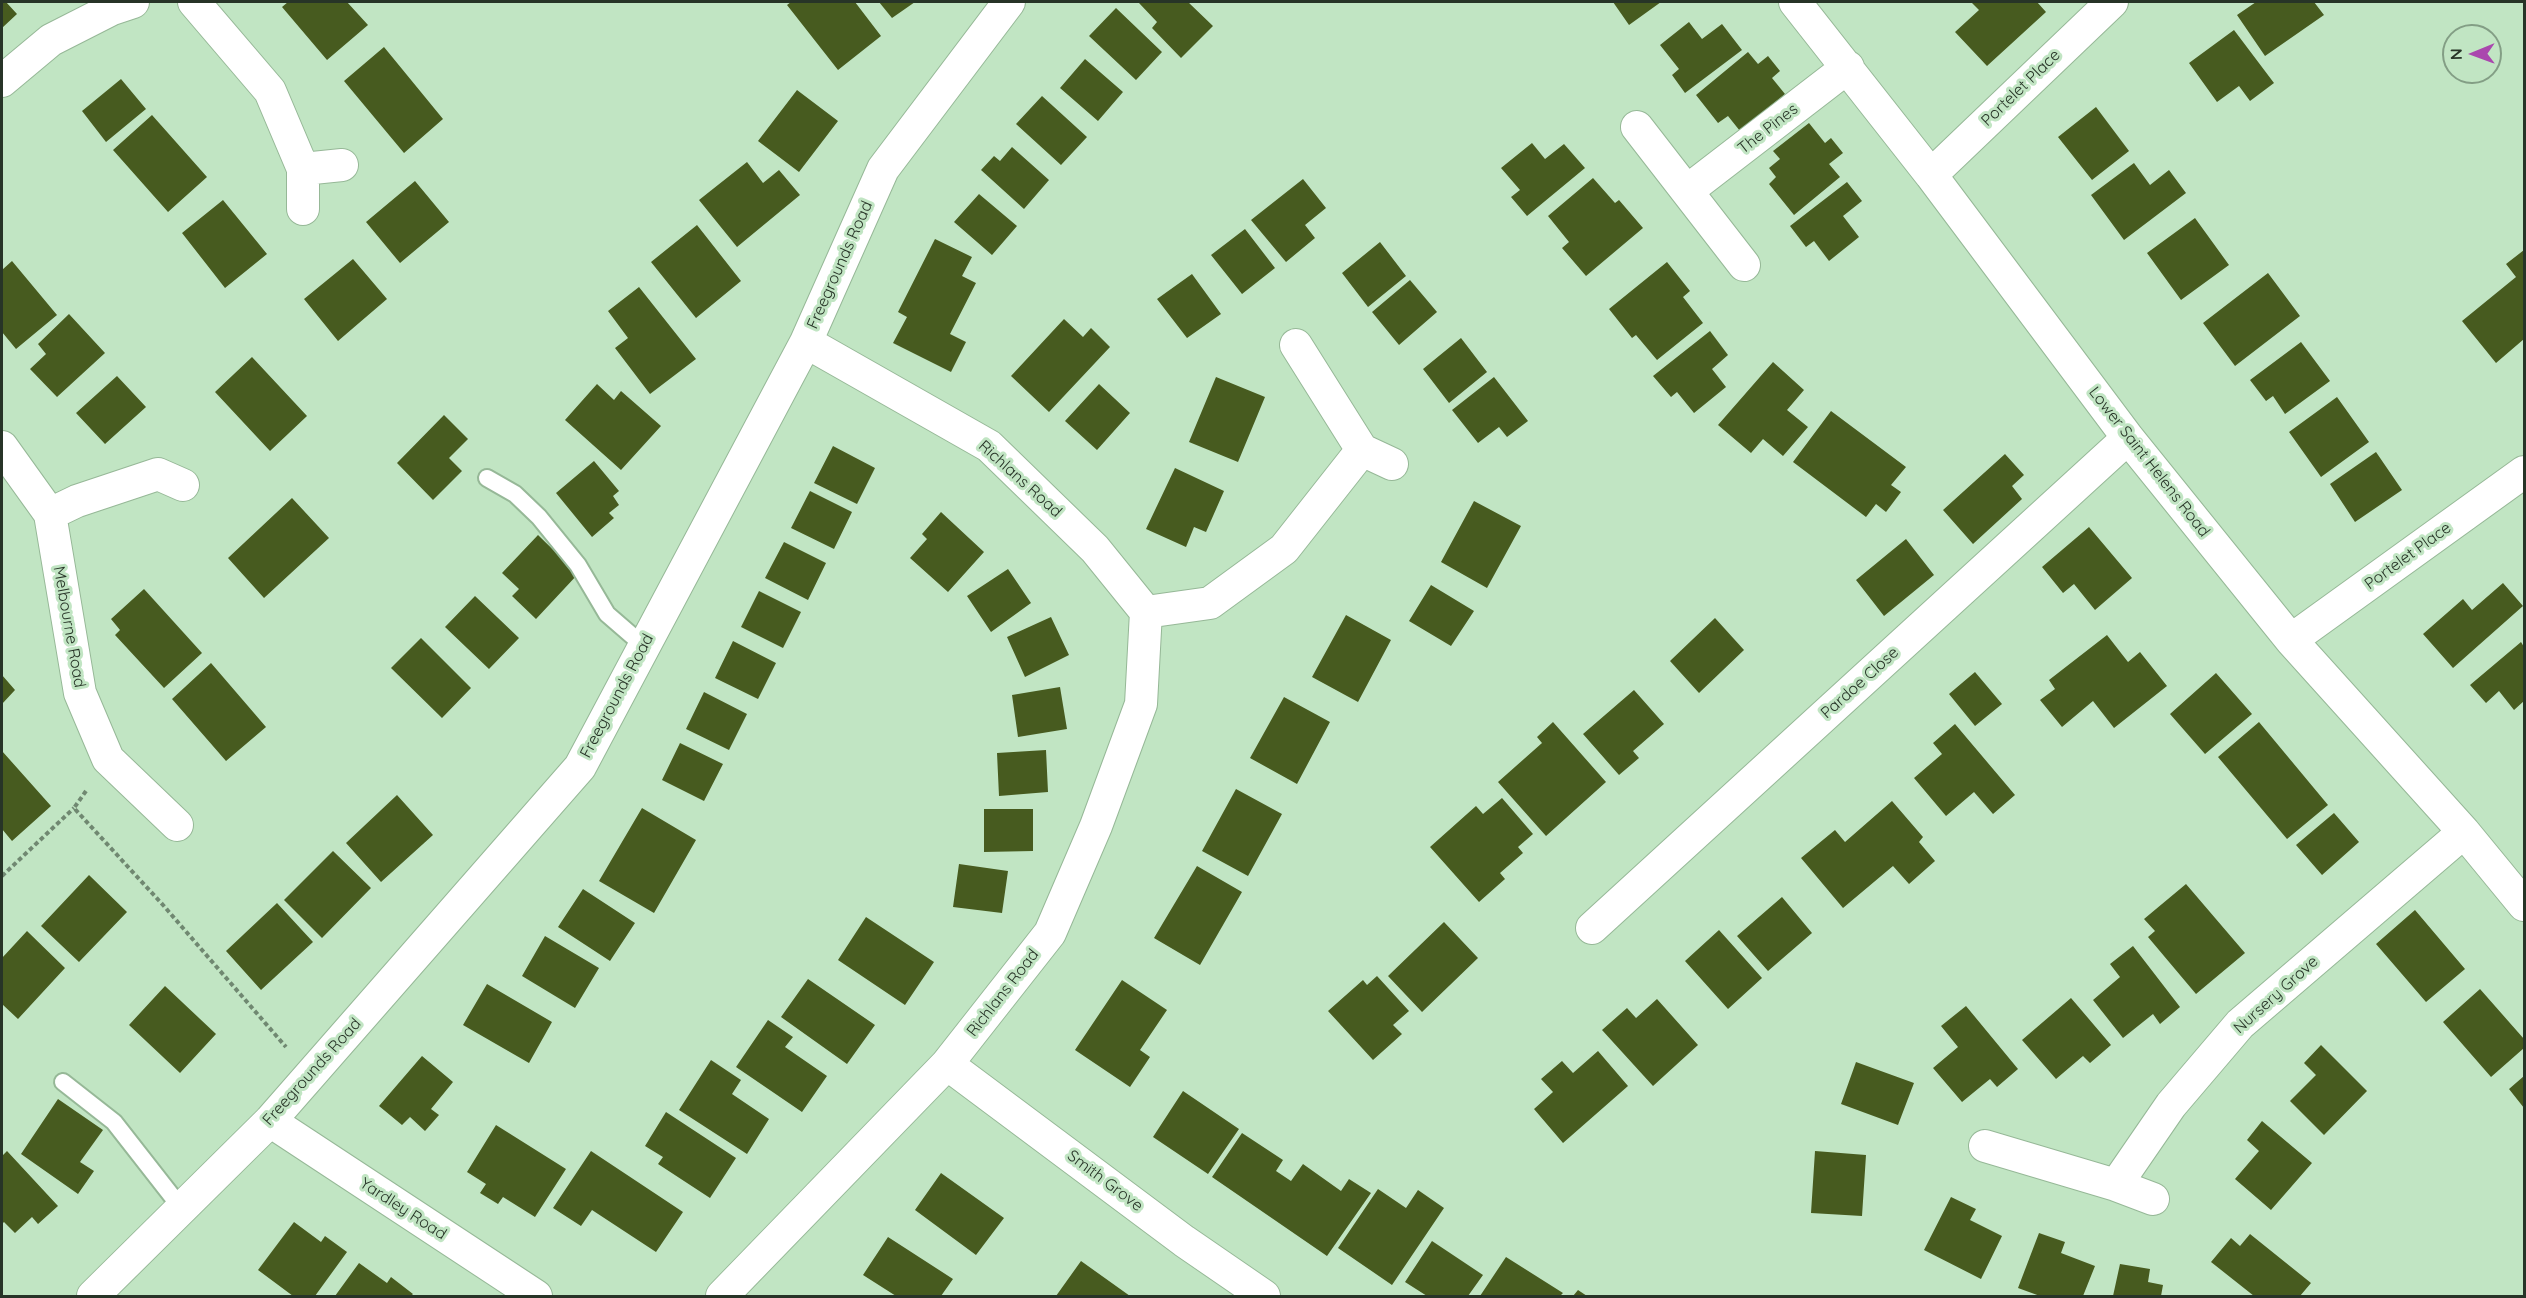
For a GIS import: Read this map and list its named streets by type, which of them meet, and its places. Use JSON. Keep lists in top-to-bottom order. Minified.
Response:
{"streets":{"street":["Portelet Place","The Pines","Freegrounds Road","Lower Saint Helens Road","Richlans Road","Melbourne Road","Pardoe Close","Nursery Grove","Smith Grove","Yardley Road"]},"crossings":[["Portelet Place","Lower Saint Helens Road"],["The Pines","Lower Saint Helens Road"],["Freegrounds Road","Richlans Road"],["Freegrounds Road","Yardley Road"],["Lower Saint Helens Road","Pardoe Close"],["Lower Saint Helens Road","Nursery Grove"],["Richlans Road","Smith Grove"]],"north":"left"}
